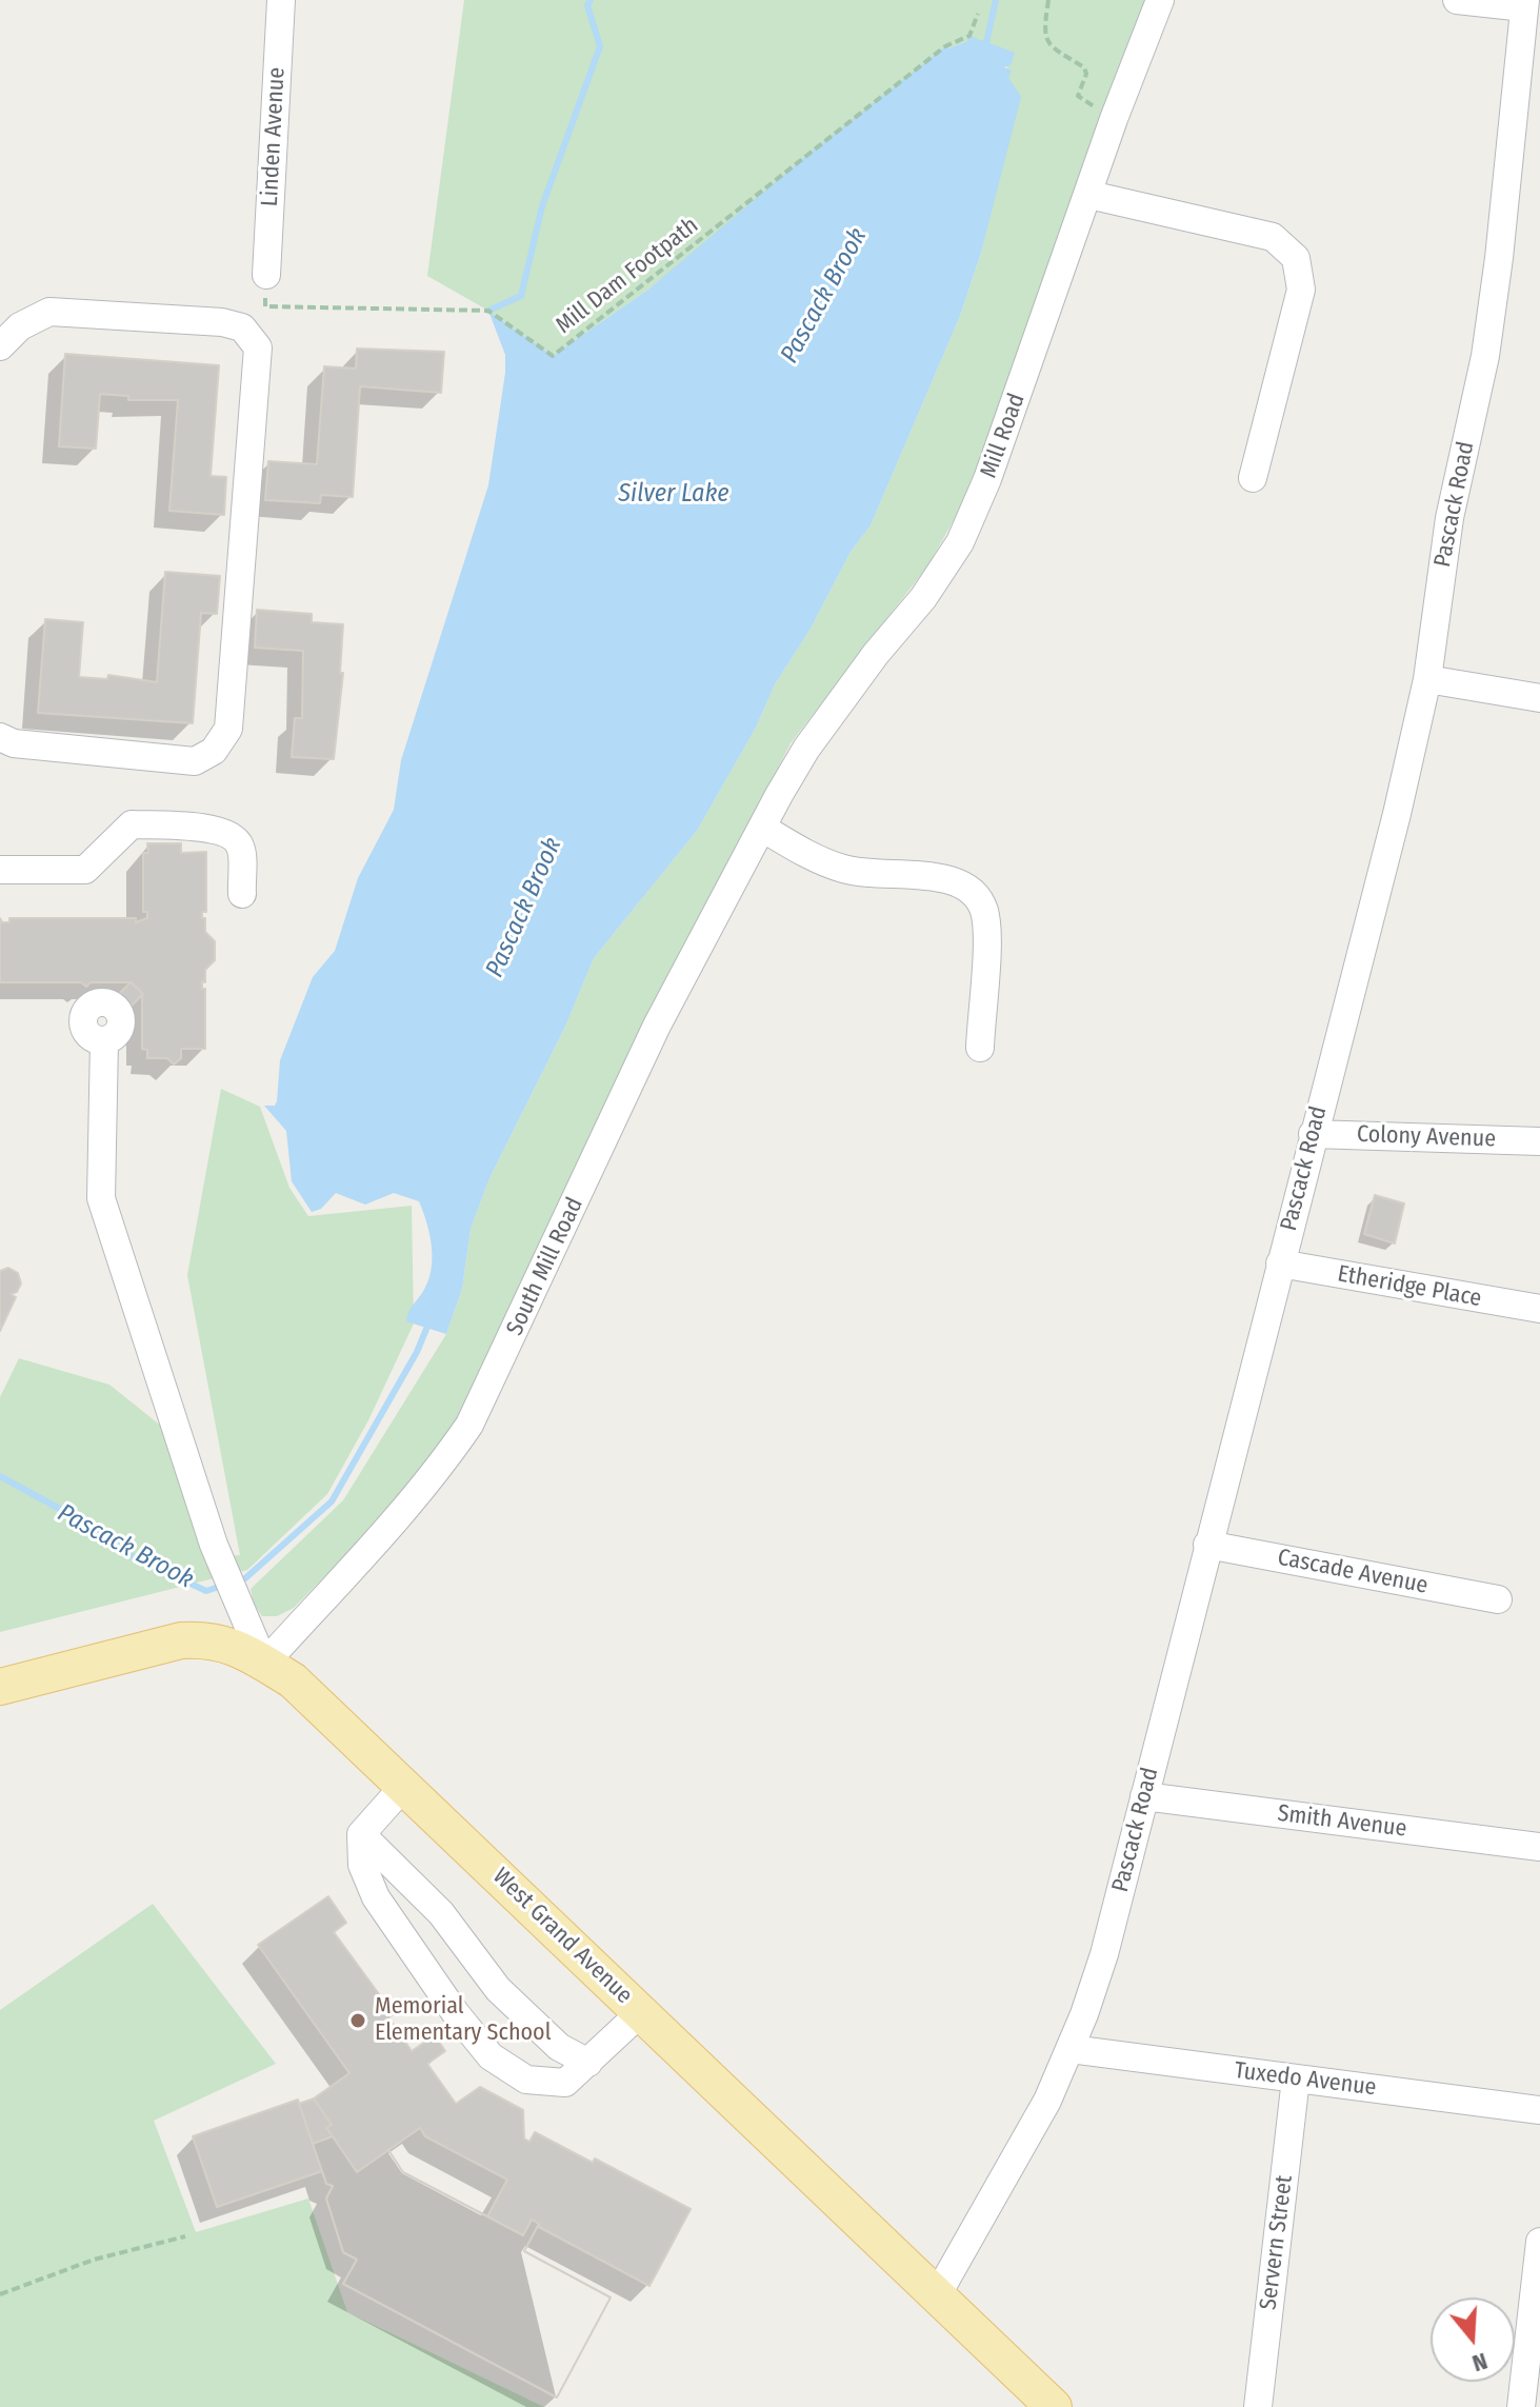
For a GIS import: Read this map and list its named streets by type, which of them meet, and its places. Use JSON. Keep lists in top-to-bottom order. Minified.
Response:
{"streets":{"main road":["West Grand Avenue"],"street":["Linden Avenue","Mill Road","Pascack Road","Colony Avenue","South Mill Road","Etheridge Place","Cascade Avenue","Smith Avenue","Tuxedo Avenue","Servern Street"],"path":["Mill Dam Footpath"]},"crossings":[["Linden Avenue","Mill Dam Footpath"],["Mill Road","South Mill Road"],["Pascack Road","Colony Avenue"],["Pascack Road","Etheridge Place"],["Pascack Road","Cascade Avenue"],["Pascack Road","Smith Avenue"],["Pascack Road","West Grand Avenue"],["Pascack Road","Tuxedo Avenue"],["South Mill Road","West Grand Avenue"],["Tuxedo Avenue","Servern Street"]],"water":["Pascack Brook","Silver Lake"],"places":["Memorial Elementary School"],"north":"bottom"}
